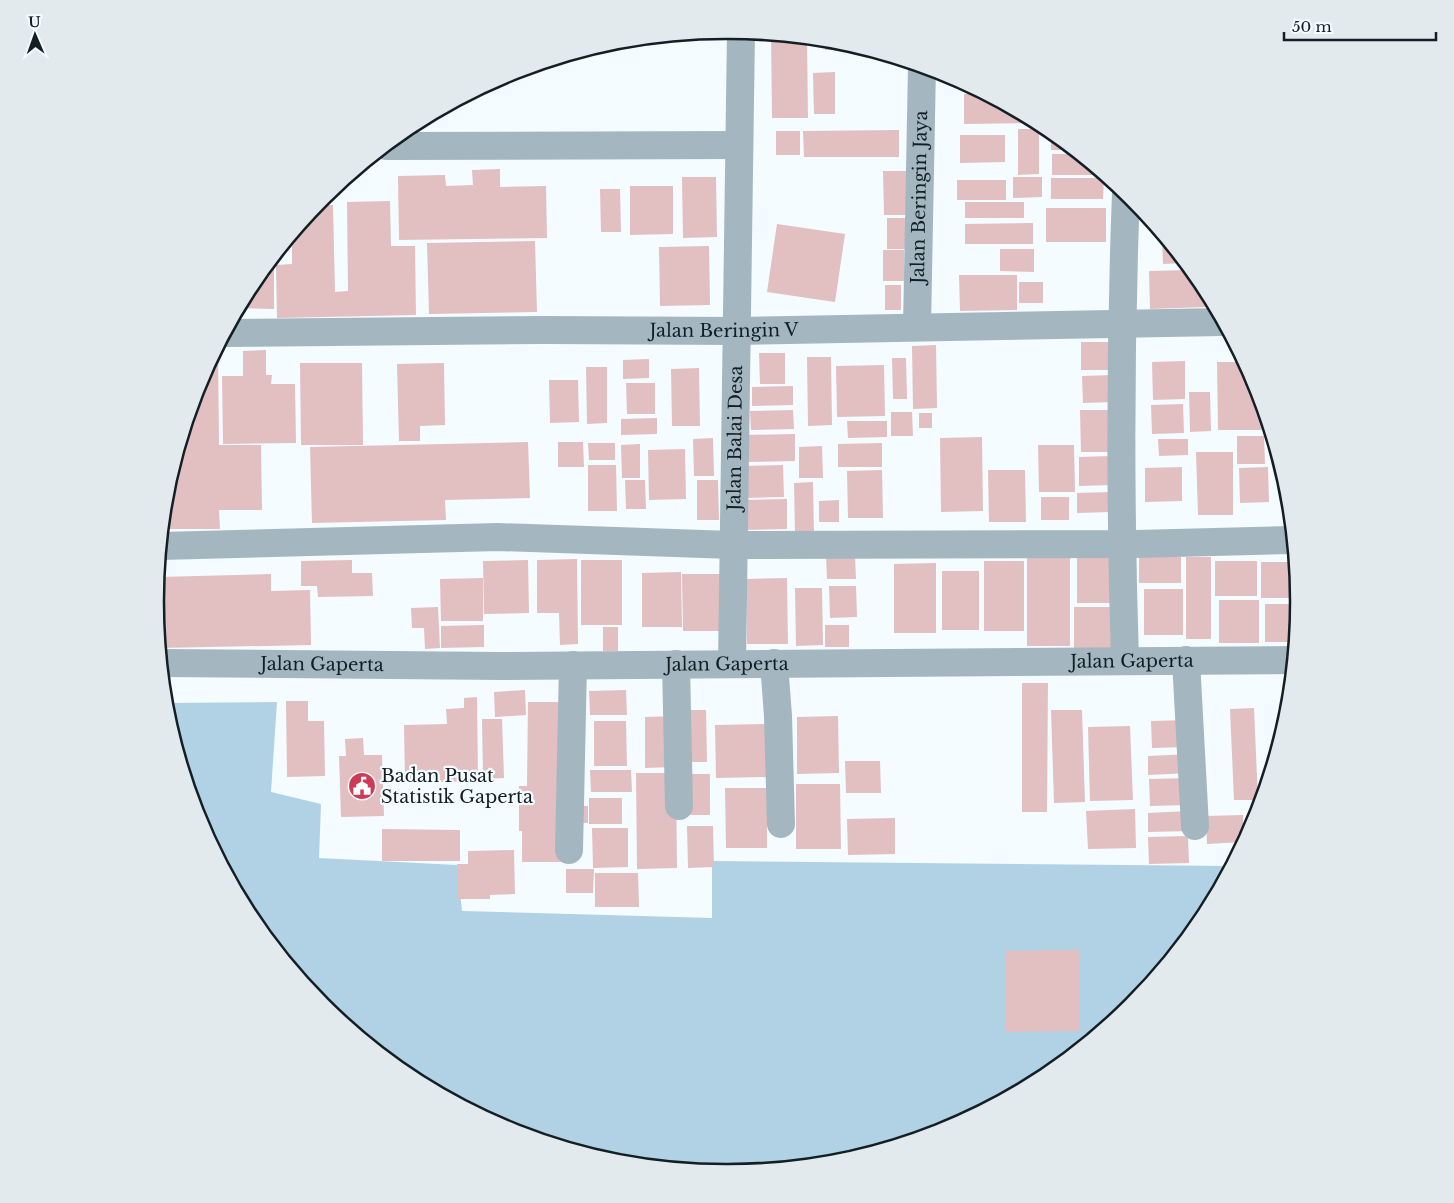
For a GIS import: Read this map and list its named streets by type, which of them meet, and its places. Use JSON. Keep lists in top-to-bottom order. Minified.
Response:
{"streets":{"street":["Jalan Beringin Jaya","Jalan Beringin V","Jalan Balai Desa","Jalan Gaperta"]},"crossings":[["Jalan Beringin Jaya","Jalan Beringin V"],["Jalan Beringin V","Jalan Balai Desa"],["Jalan Balai Desa","Jalan Gaperta"]],"places":{"public building":["Badan Pusat Statistik Gaperta"]},"scale_bar":"50 m","north":"top"}
